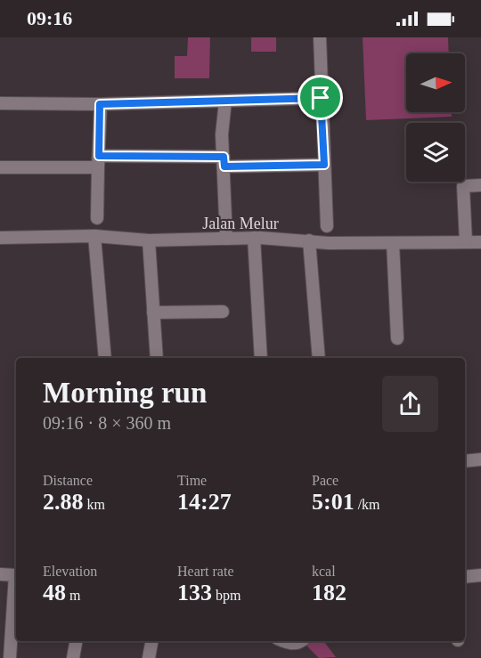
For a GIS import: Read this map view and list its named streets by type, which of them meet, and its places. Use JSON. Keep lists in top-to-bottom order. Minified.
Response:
{"streets":{"street":["Jalan Melur"]},"north":"right","page":{"status":"09:16","heading":["Morning run","09:16 · 8 × 360 m"],"stats":[["Distance","2.88 km"],["Time","14:27"],["Pace","5:01 /km"],["Elevation","48 m"],["Heart rate","133 bpm"],["kcal","182"]]}}
